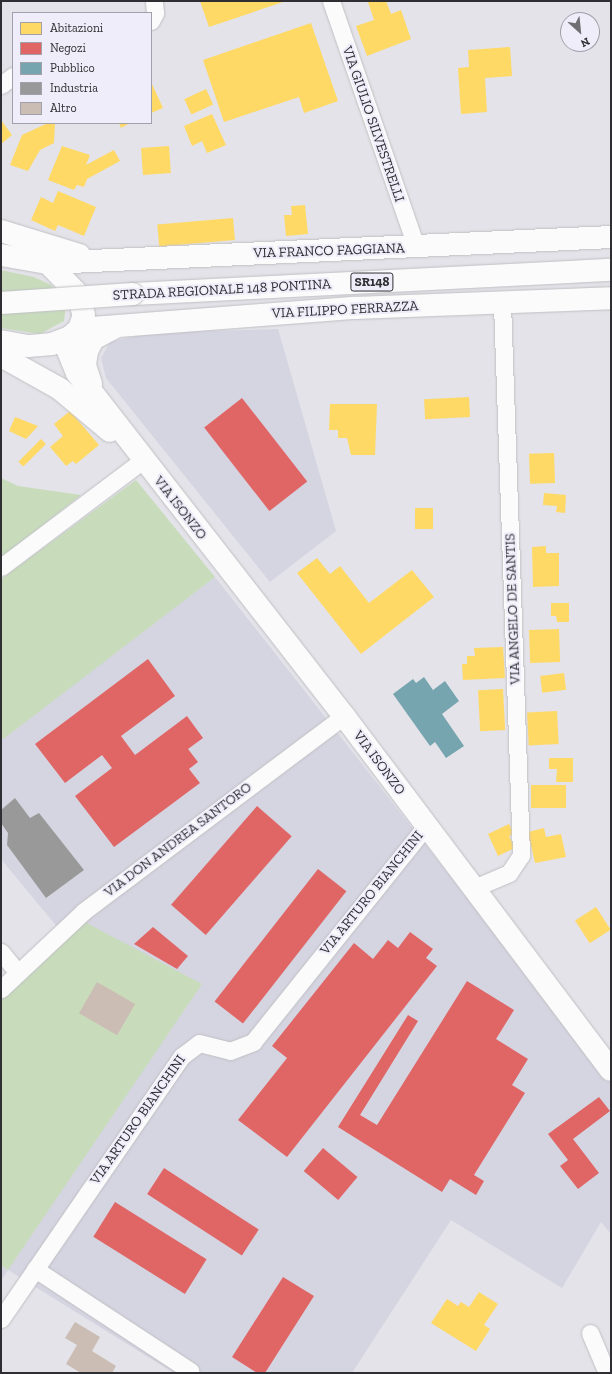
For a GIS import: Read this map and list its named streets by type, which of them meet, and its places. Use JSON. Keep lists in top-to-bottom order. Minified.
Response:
{"streets":{"main road":["VIA FRANCO FAGGIANA","SR148","STRADA REGIONALE 148 PONTINA","VIA FILIPPO FERRAZZA","VIA ISONZO"],"street":["VIA GIULIO SILVESTRELLI","VIA ANGELO DE SANTIS","VIA DON ANDREA SANTORO","VIA ARTURO BIANCHINI"]},"crossings":[["VIA GIULIO SILVESTRELLI","VIA FRANCO FAGGIANA"],["VIA FILIPPO FERRAZZA","VIA ANGELO DE SANTIS"],["VIA ISONZO","VIA ANGELO DE SANTIS"],["VIA ISONZO","VIA DON ANDREA SANTORO"],["VIA ISONZO","VIA ARTURO BIANCHINI"]],"legend":["Abitazioni","Negozi","Pubblico","Industria","Altro"],"north":"bottom right"}
